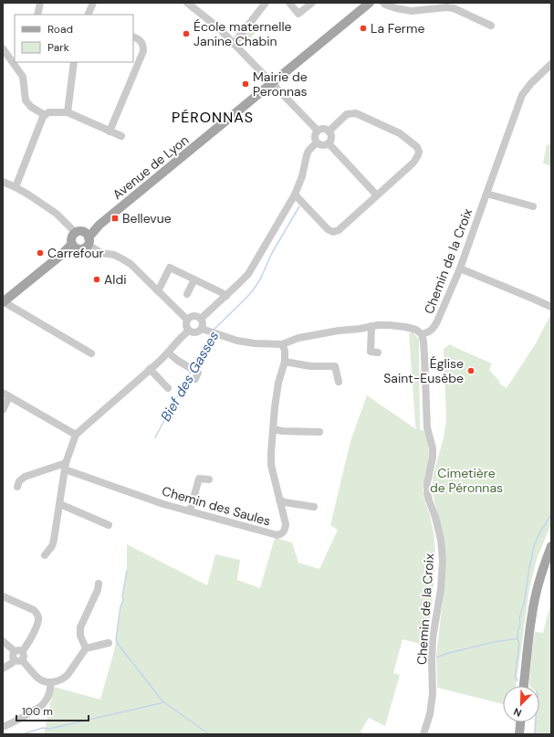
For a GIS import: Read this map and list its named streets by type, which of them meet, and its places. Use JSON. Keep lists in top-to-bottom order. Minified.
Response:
{"streets":{"main road":["Avenue de Lyon"],"street":["Chemin de la Croix","Chemin des Saules"]},"districts":["PÉRONNAS"],"water":["Bief des Gasses"],"parks":["Cimetière de Péronnas"],"places":{"other":["La Ferme","École maternelle Janine Chabin","Mairie de Peronnas","Carrefour","Aldi","Église Saint-Eusèbe"],"transit":["Bellevue"]},"legend":["Road","Park"],"scale_bar":"100 m","north":"bottom left"}
